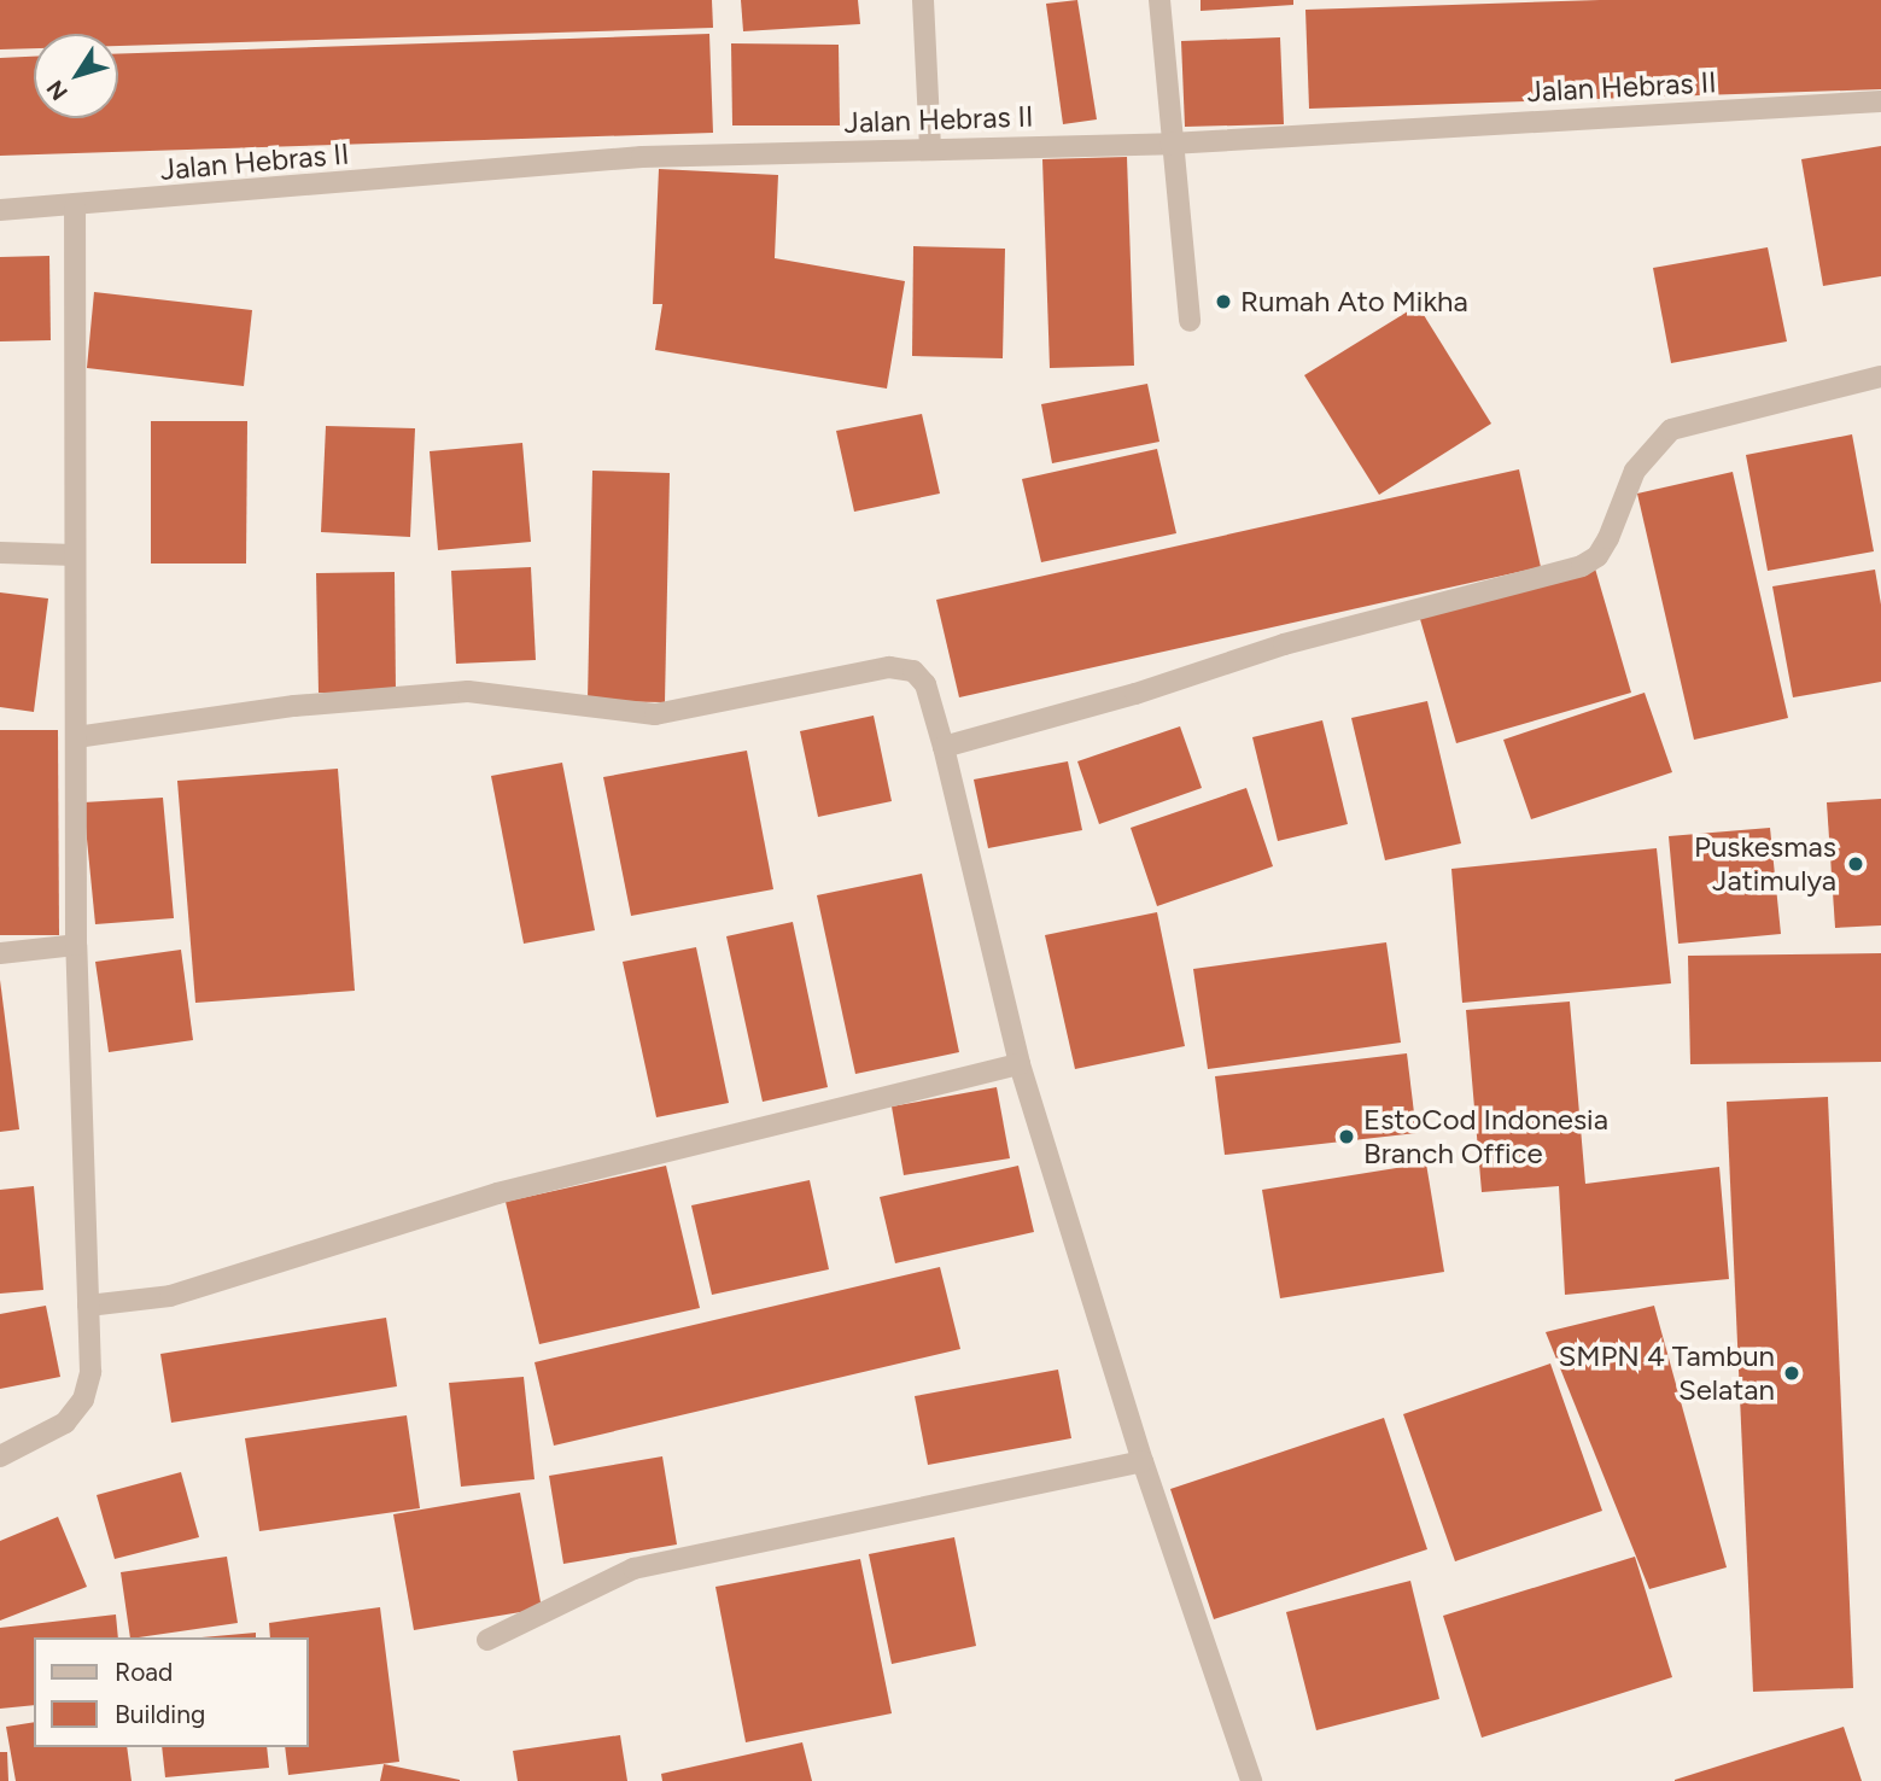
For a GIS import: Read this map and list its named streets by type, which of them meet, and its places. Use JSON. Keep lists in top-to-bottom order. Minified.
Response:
{"streets":{"street":["Jalan Hebras II"]},"places":["Rumah Ato Mikha","Puskesmas Jatimulya","EstoCod Indonesia Branch Office","SMPN 4 Tambun Selatan"],"legend":["Road","Building"],"north":"bottom left"}
